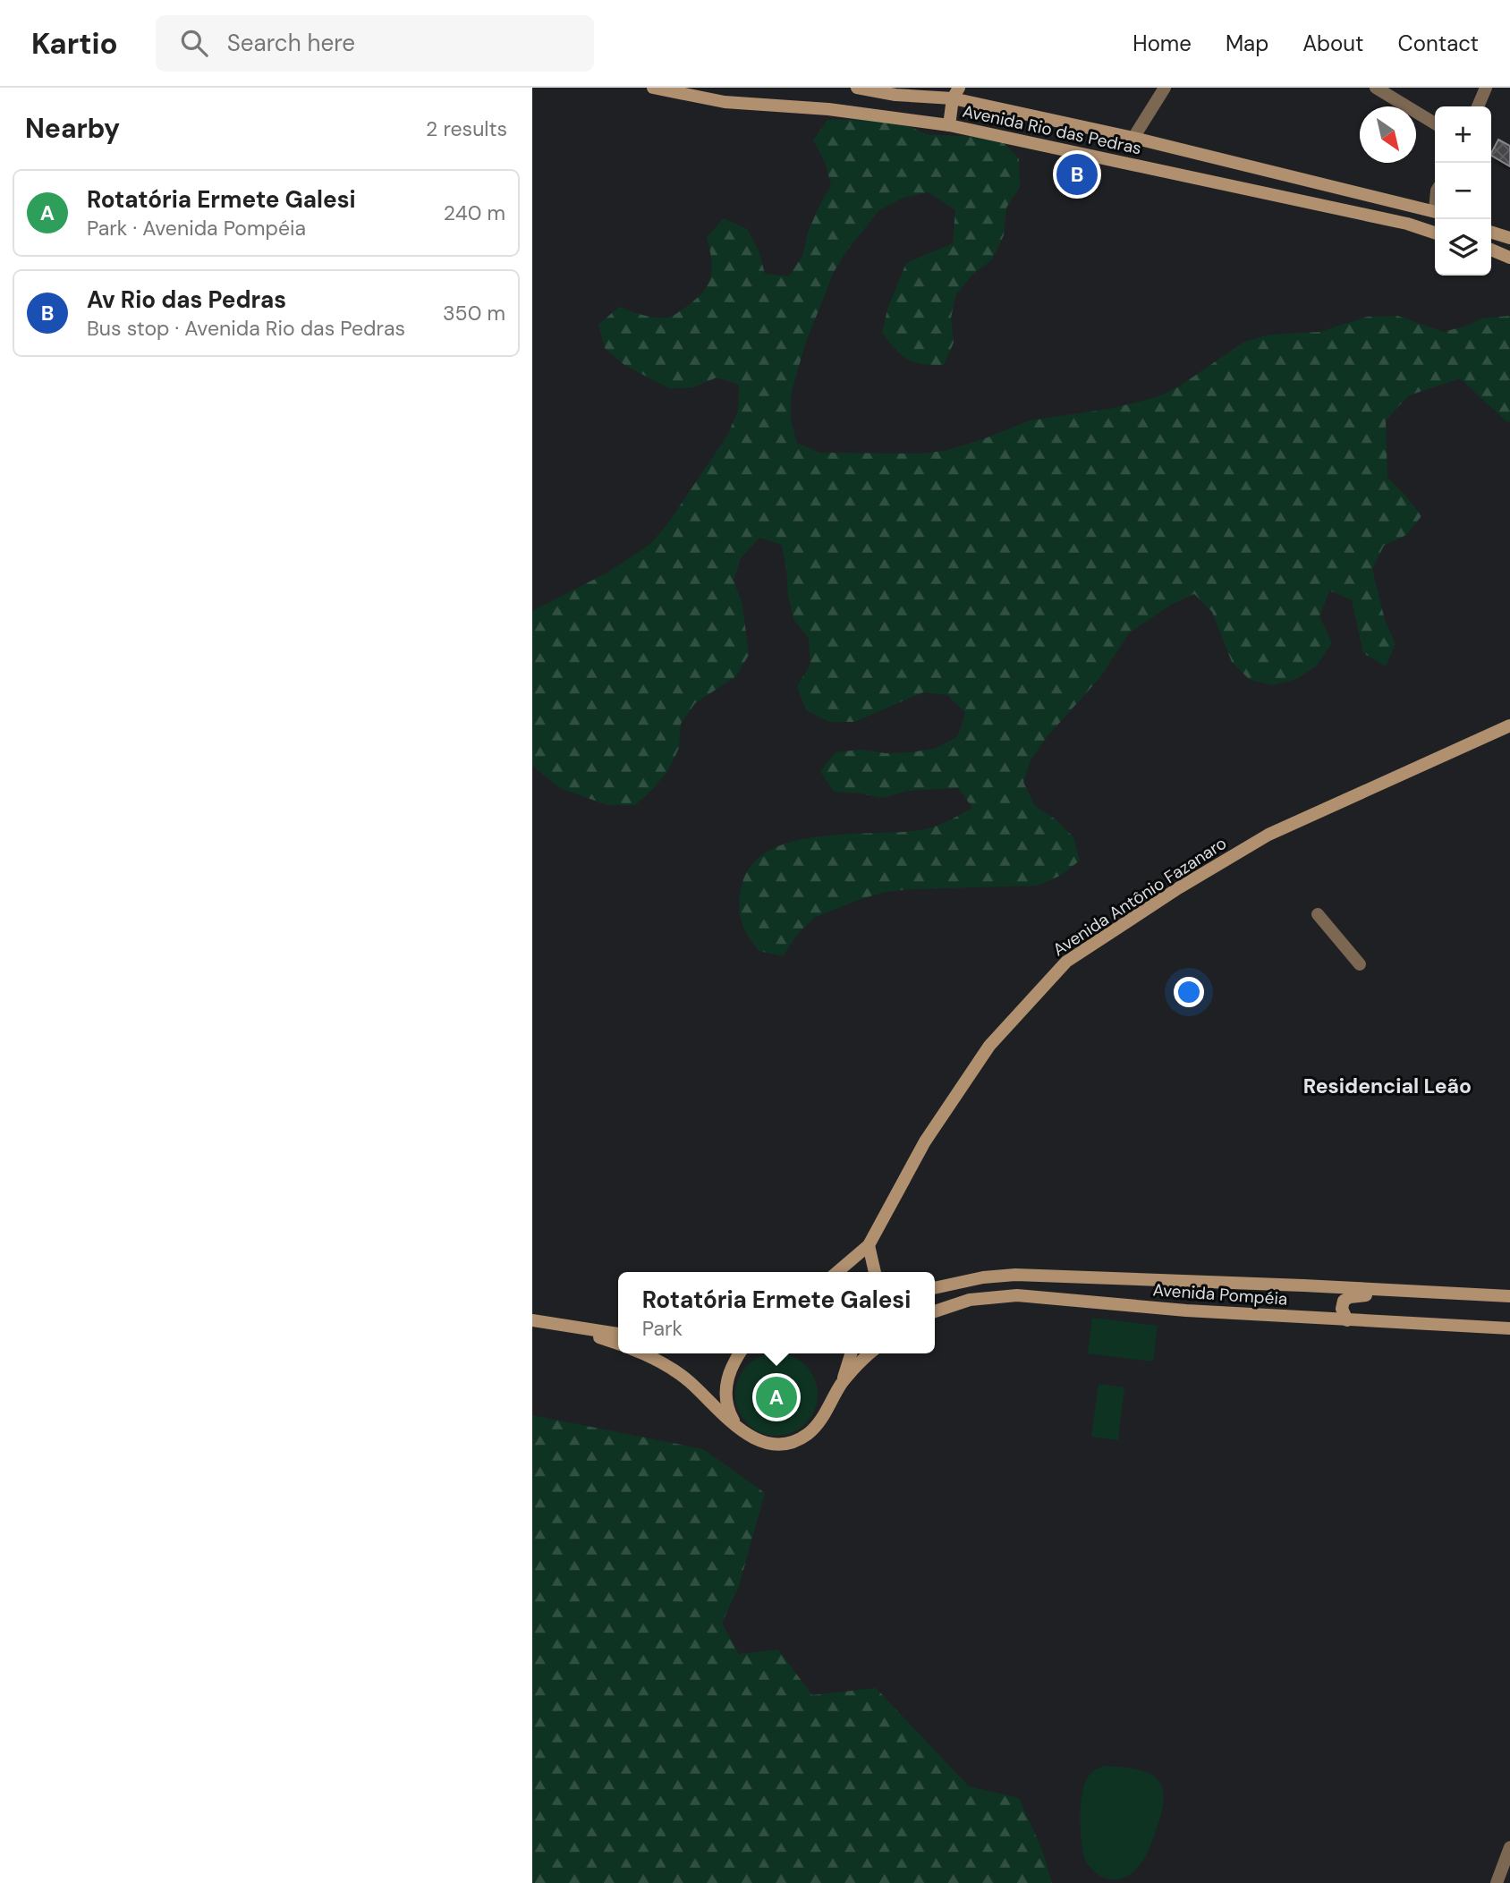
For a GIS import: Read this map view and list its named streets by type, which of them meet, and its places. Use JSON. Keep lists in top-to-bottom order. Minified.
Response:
{"streets":{"main road":["Avenida Rio das Pedras","Avenida Antônio Fazanaro","Avenida Pompéia"]},"districts":["Residencial Leão"],"north":"bottom right","page":{"header":"Kartio","search":"Search here","nav":["Home","Map","About","Contact"],"heading":["Nearby","2 results"],"map_buttons":["+","−"],"pins":["B","A"],"list":[{"mark":"A","name":"Rotatória Ermete Galesi","note":"Park · Avenida Pompéia","value":"240 m"},{"mark":"B","name":"Av Rio das Pedras","note":"Bus stop · Avenida Rio das Pedras","value":"350 m"}],"popup":["Rotatória Ermete Galesi","Park"]}}
